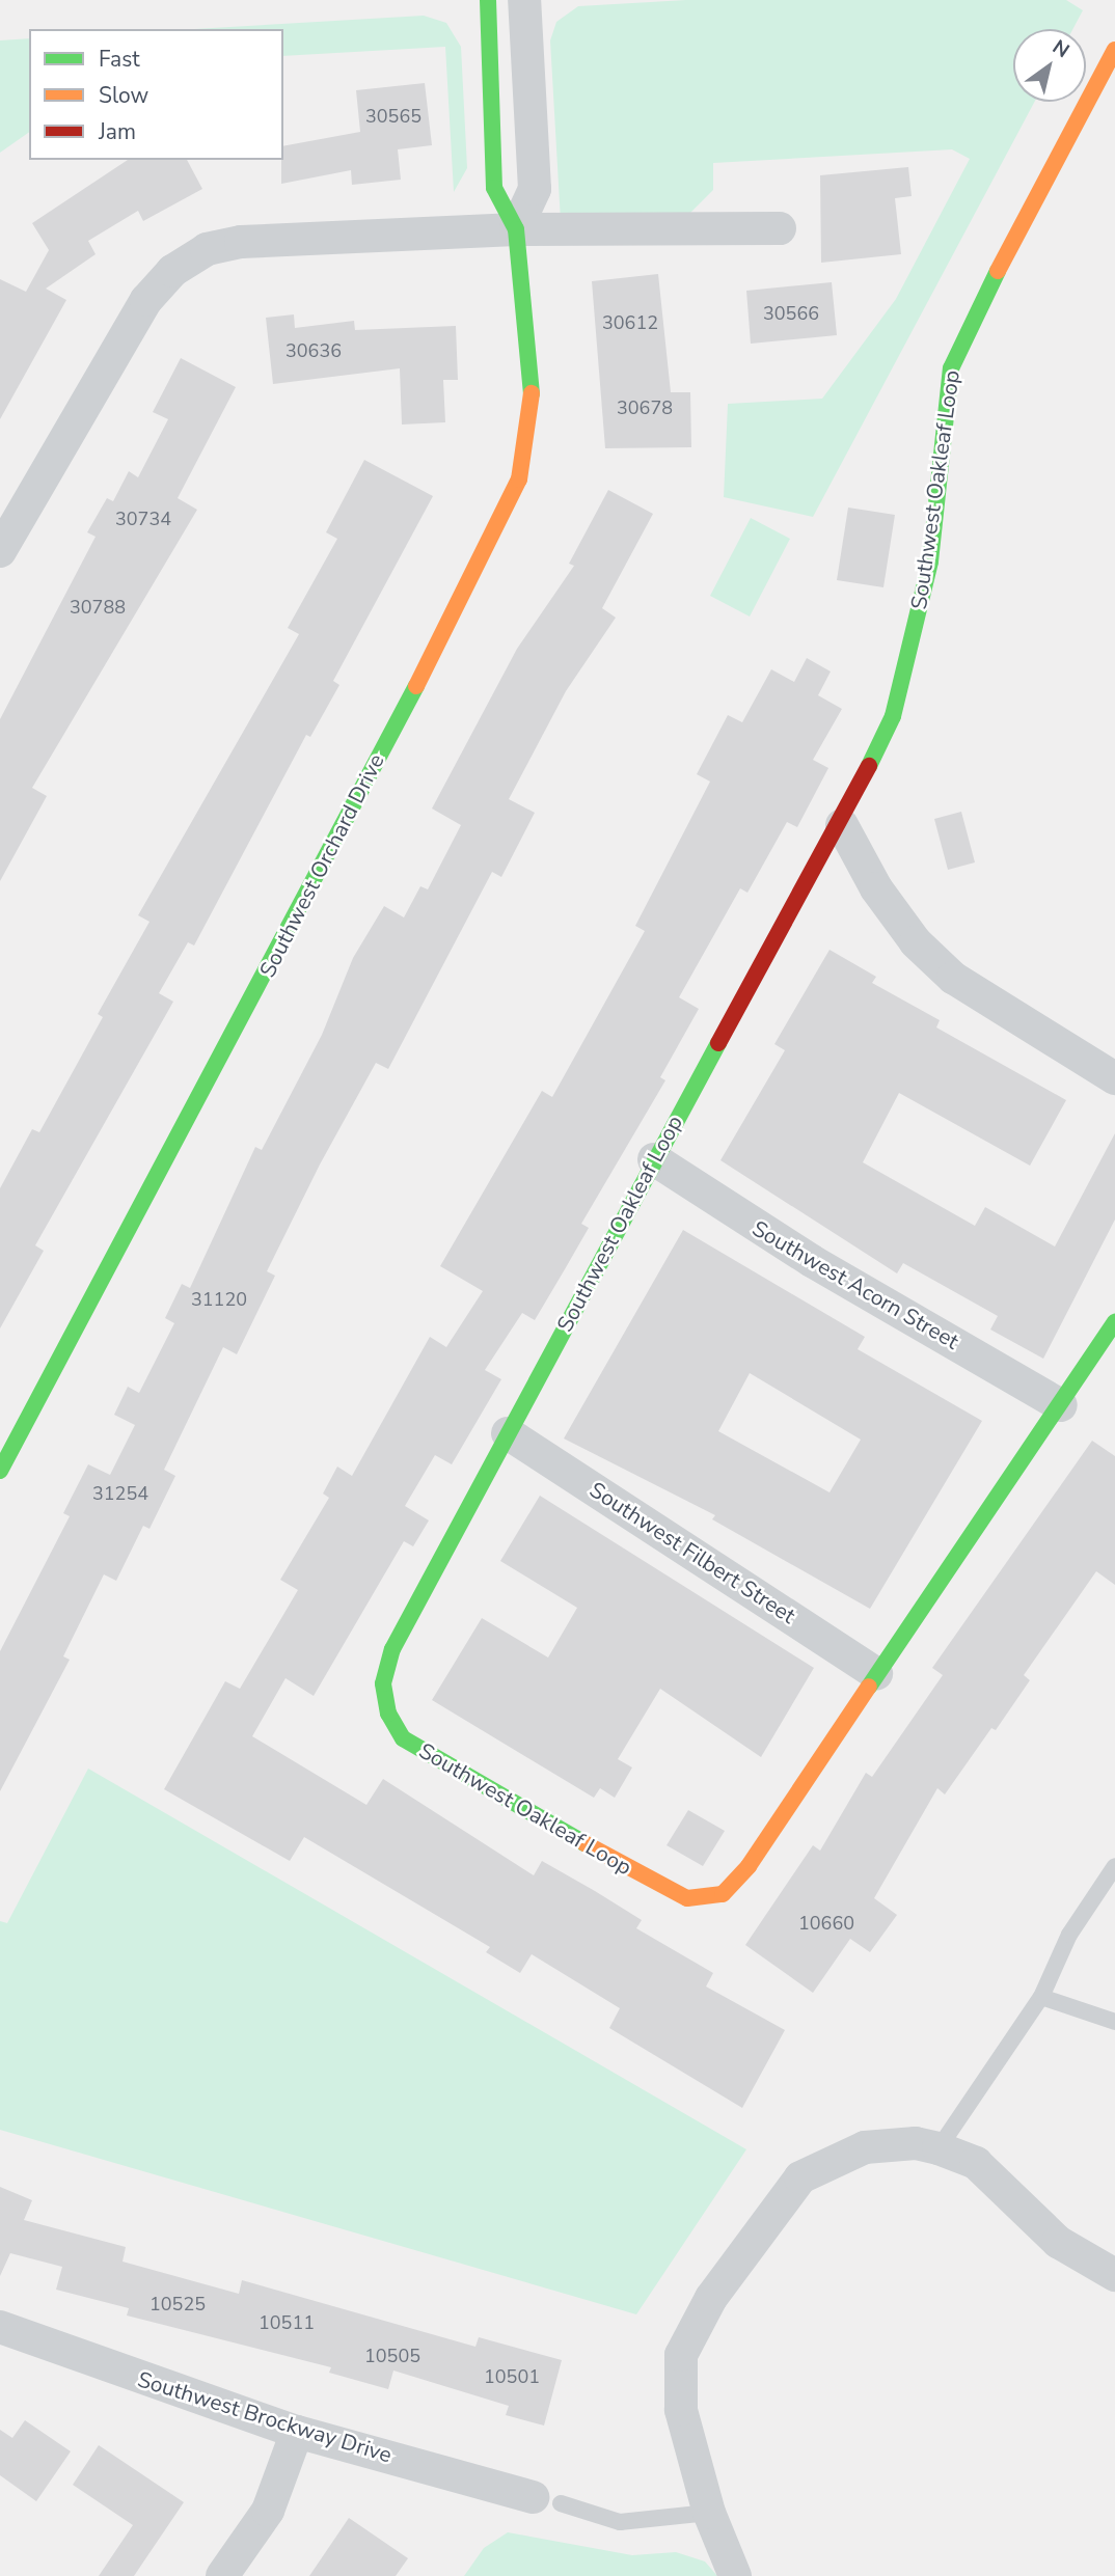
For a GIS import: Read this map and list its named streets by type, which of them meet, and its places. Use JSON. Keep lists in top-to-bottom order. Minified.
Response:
{"streets":{"street":["Southwest Oakleaf Loop","Southwest Orchard Drive","Southwest Acorn Street","Southwest Filbert Street","Southwest Brockway Drive"]},"crossings":[["Southwest Oakleaf Loop","Southwest Acorn Street"],["Southwest Oakleaf Loop","Southwest Filbert Street"]],"house_numbers":["30565","30566","30612","30636","30678","30734","30788","31120","31254","10660","10525","10511","10505","10501"],"legend":["Fast","Slow","Jam"],"north":"top right"}
